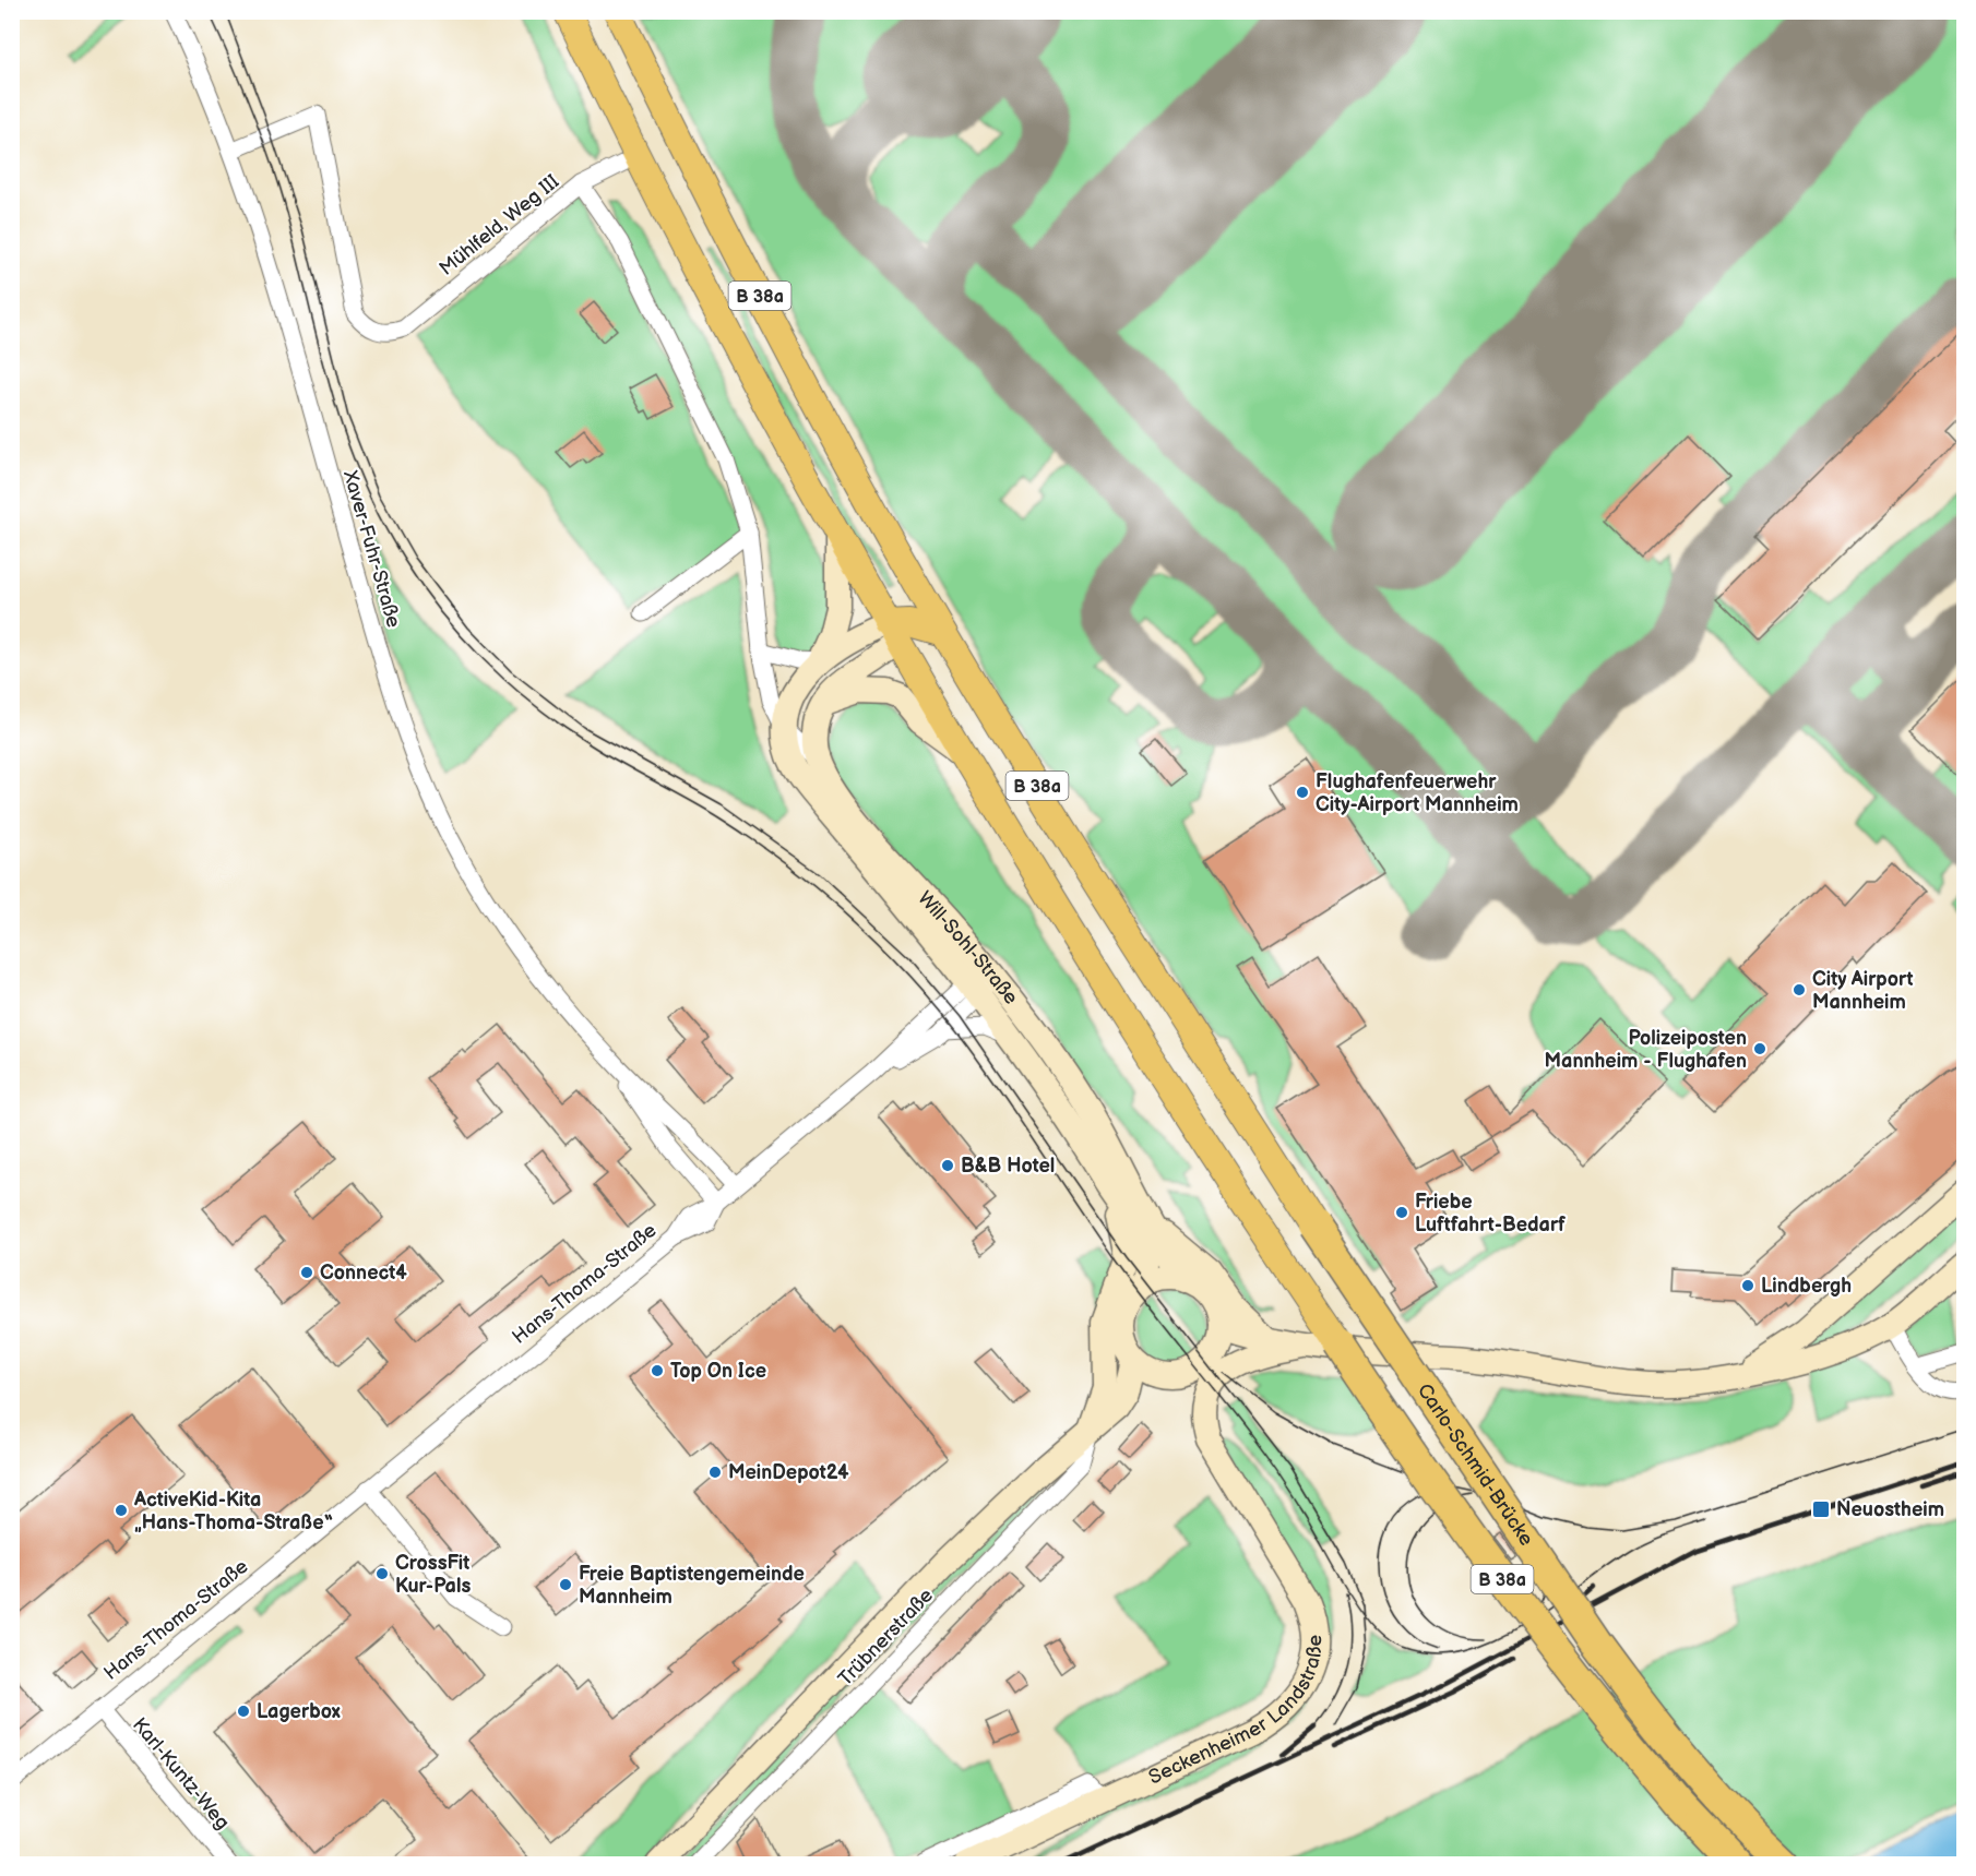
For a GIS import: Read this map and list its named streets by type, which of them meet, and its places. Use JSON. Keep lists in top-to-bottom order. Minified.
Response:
{"streets":{"highway":["B 38a","Carlo-Schmid-Brücke"],"main road":["Will-Sohl-Straße","Seckenheimer Landstraße"],"street":["Mühlfeld, Weg III","Xaver-Fuhr-Straße","Hans-Thoma-Straße","Trübnerstraße","Karl-Kuntz-Weg"]},"crossings":[["Mühlfeld, Weg III","Xaver-Fuhr-Straße"],["Mühlfeld, Weg III","Will-Sohl-Straße"],["B 38a","Will-Sohl-Straße"],["B 38a","Carlo-Schmid-Brücke"],["Xaver-Fuhr-Straße","Hans-Thoma-Straße"],["Will-Sohl-Straße","Hans-Thoma-Straße"],["Will-Sohl-Straße","Seckenheimer Landstraße"],["Hans-Thoma-Straße","Karl-Kuntz-Weg"]],"places":{"other":["Flughafenfeuerwehr City-Airport Mannheim","City Airport Mannheim","Polizeiposten Mannheim - Flughafen","B&B Hotel","Friebe Luftfahrt-Bedarf","Connect4","Lindbergh","Top On Ice","MeinDepot24","ActiveKid-Kita „Hans-Thoma-Straße“","CrossFit Kur-Pals","Freie Baptistengemeinde Mannheim","Lagerbox"],"transit":["Neuostheim"]}}
